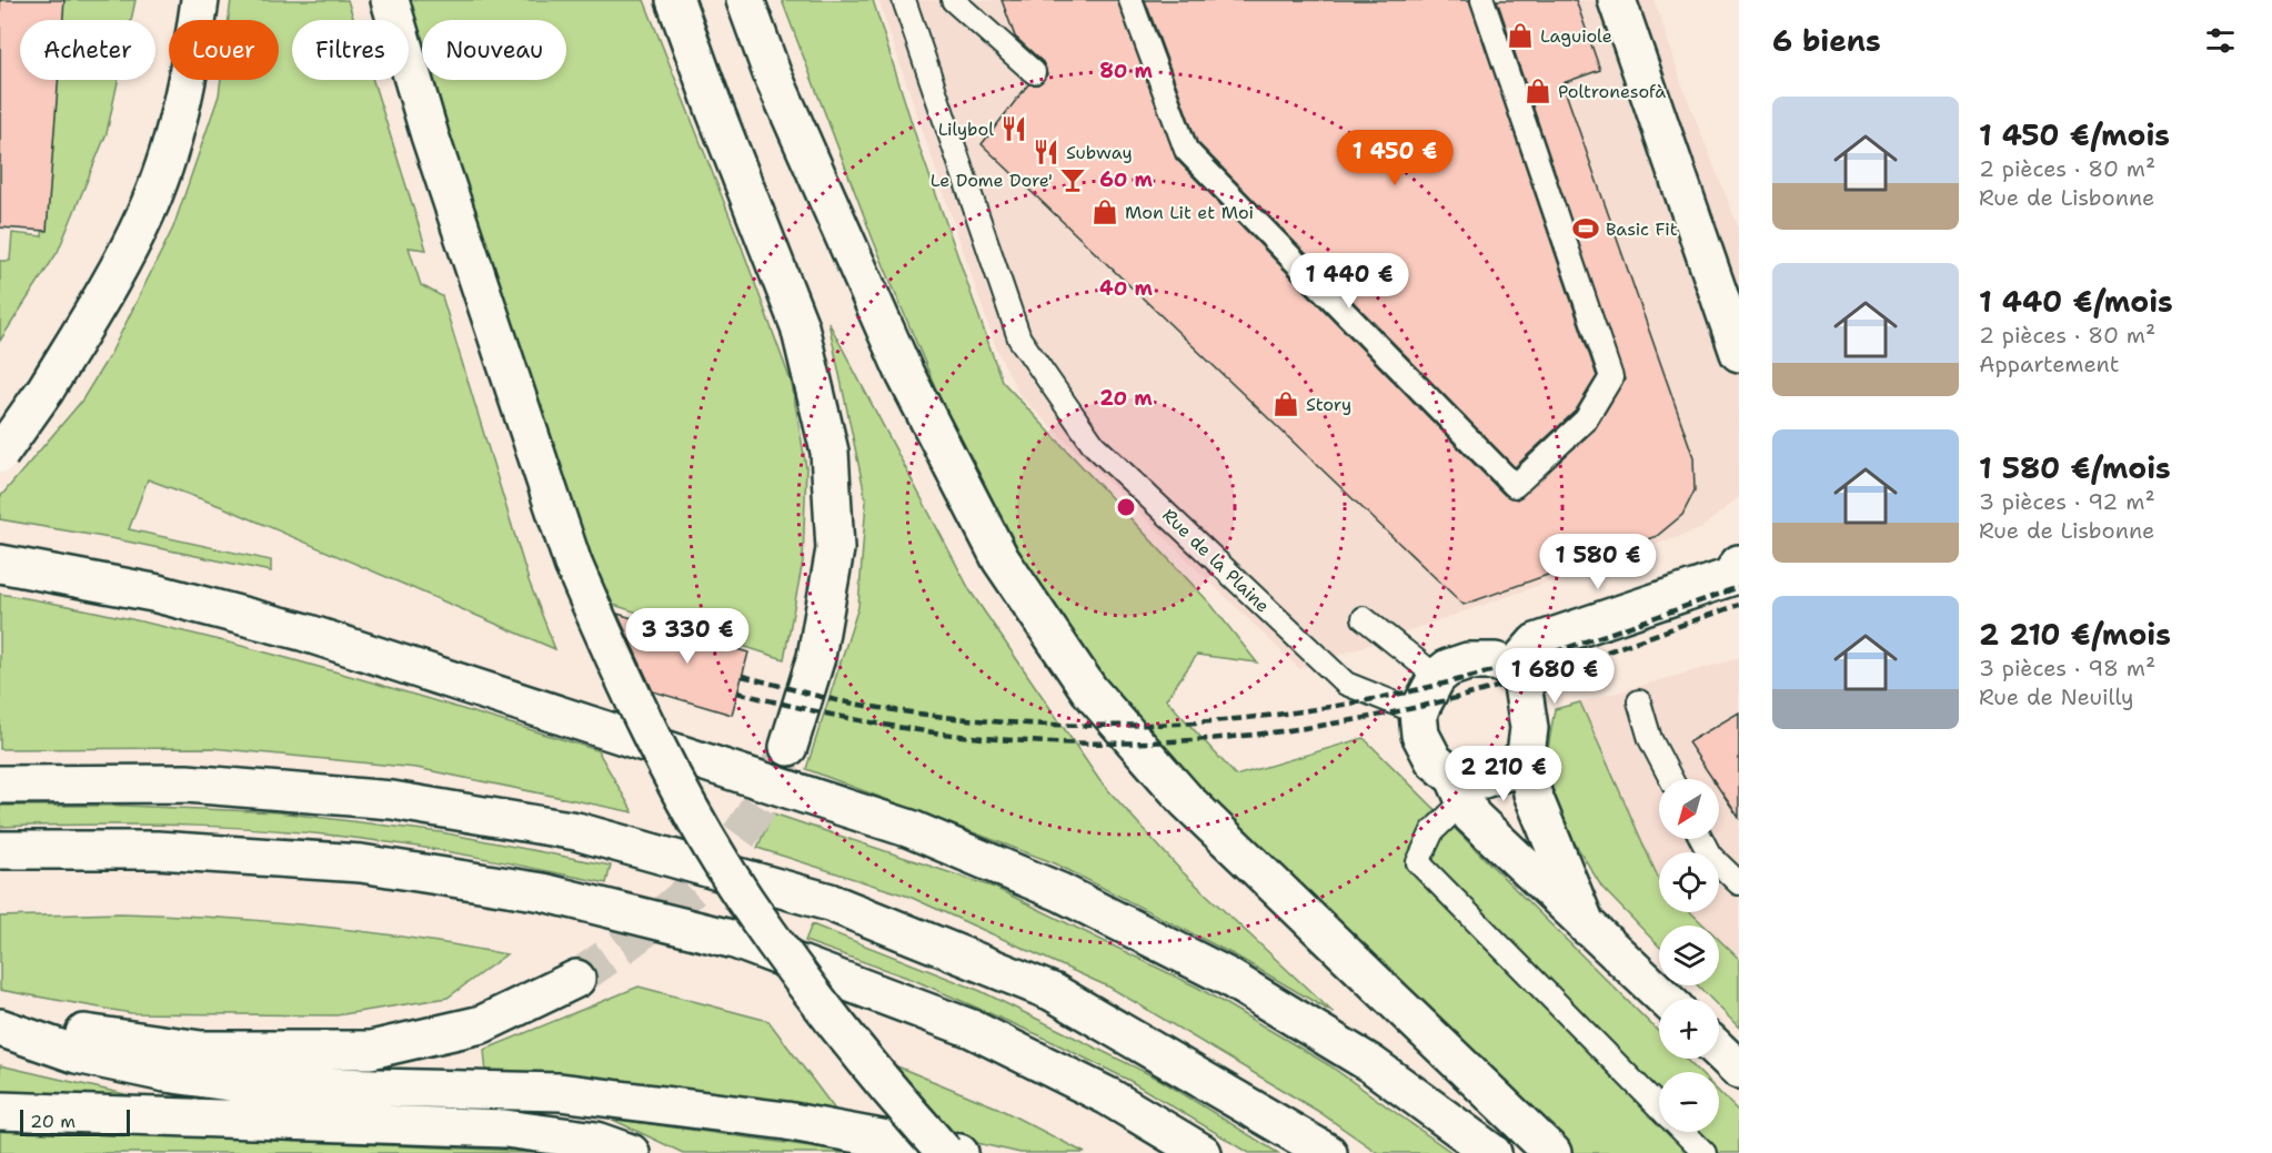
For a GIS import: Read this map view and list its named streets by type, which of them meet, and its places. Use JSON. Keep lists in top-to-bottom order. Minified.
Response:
{"streets":{"lane":["Rue de la Plaine"]},"places":{"shop":["Laguiole","Poltronesofà","Mon Lit et Moi","Story"],"restaurant":["Lilybol","Subway"],"bar":["Le Dome Dore'"],"sports":["Basic Fit"]},"scale_bar":"20 m","north":"bottom left","page":{"heading":"6 biens","chip":["Acheter","Louer","Filtres","Nouveau"],"list":[{"name":"1 450 €/mois","note":"2 pièces · 80 m² · Rue de Lisbonne"},{"name":"1 440 €/mois","note":"2 pièces · 80 m² · Appartement"},{"name":"1 580 €/mois","note":"3 pièces · 92 m² · Rue de Lisbonne"},{"name":"2 210 €/mois","note":"3 pièces · 98 m² · Rue de Neuilly"}],"price":["1 450 €","1 440 €","1 580 €","3 330 €","1 680 €","2 210 €"],"map_buttons":["+","−"],"scale":"20 m"},"rings":["80 m","60 m","40 m","20 m"]}
